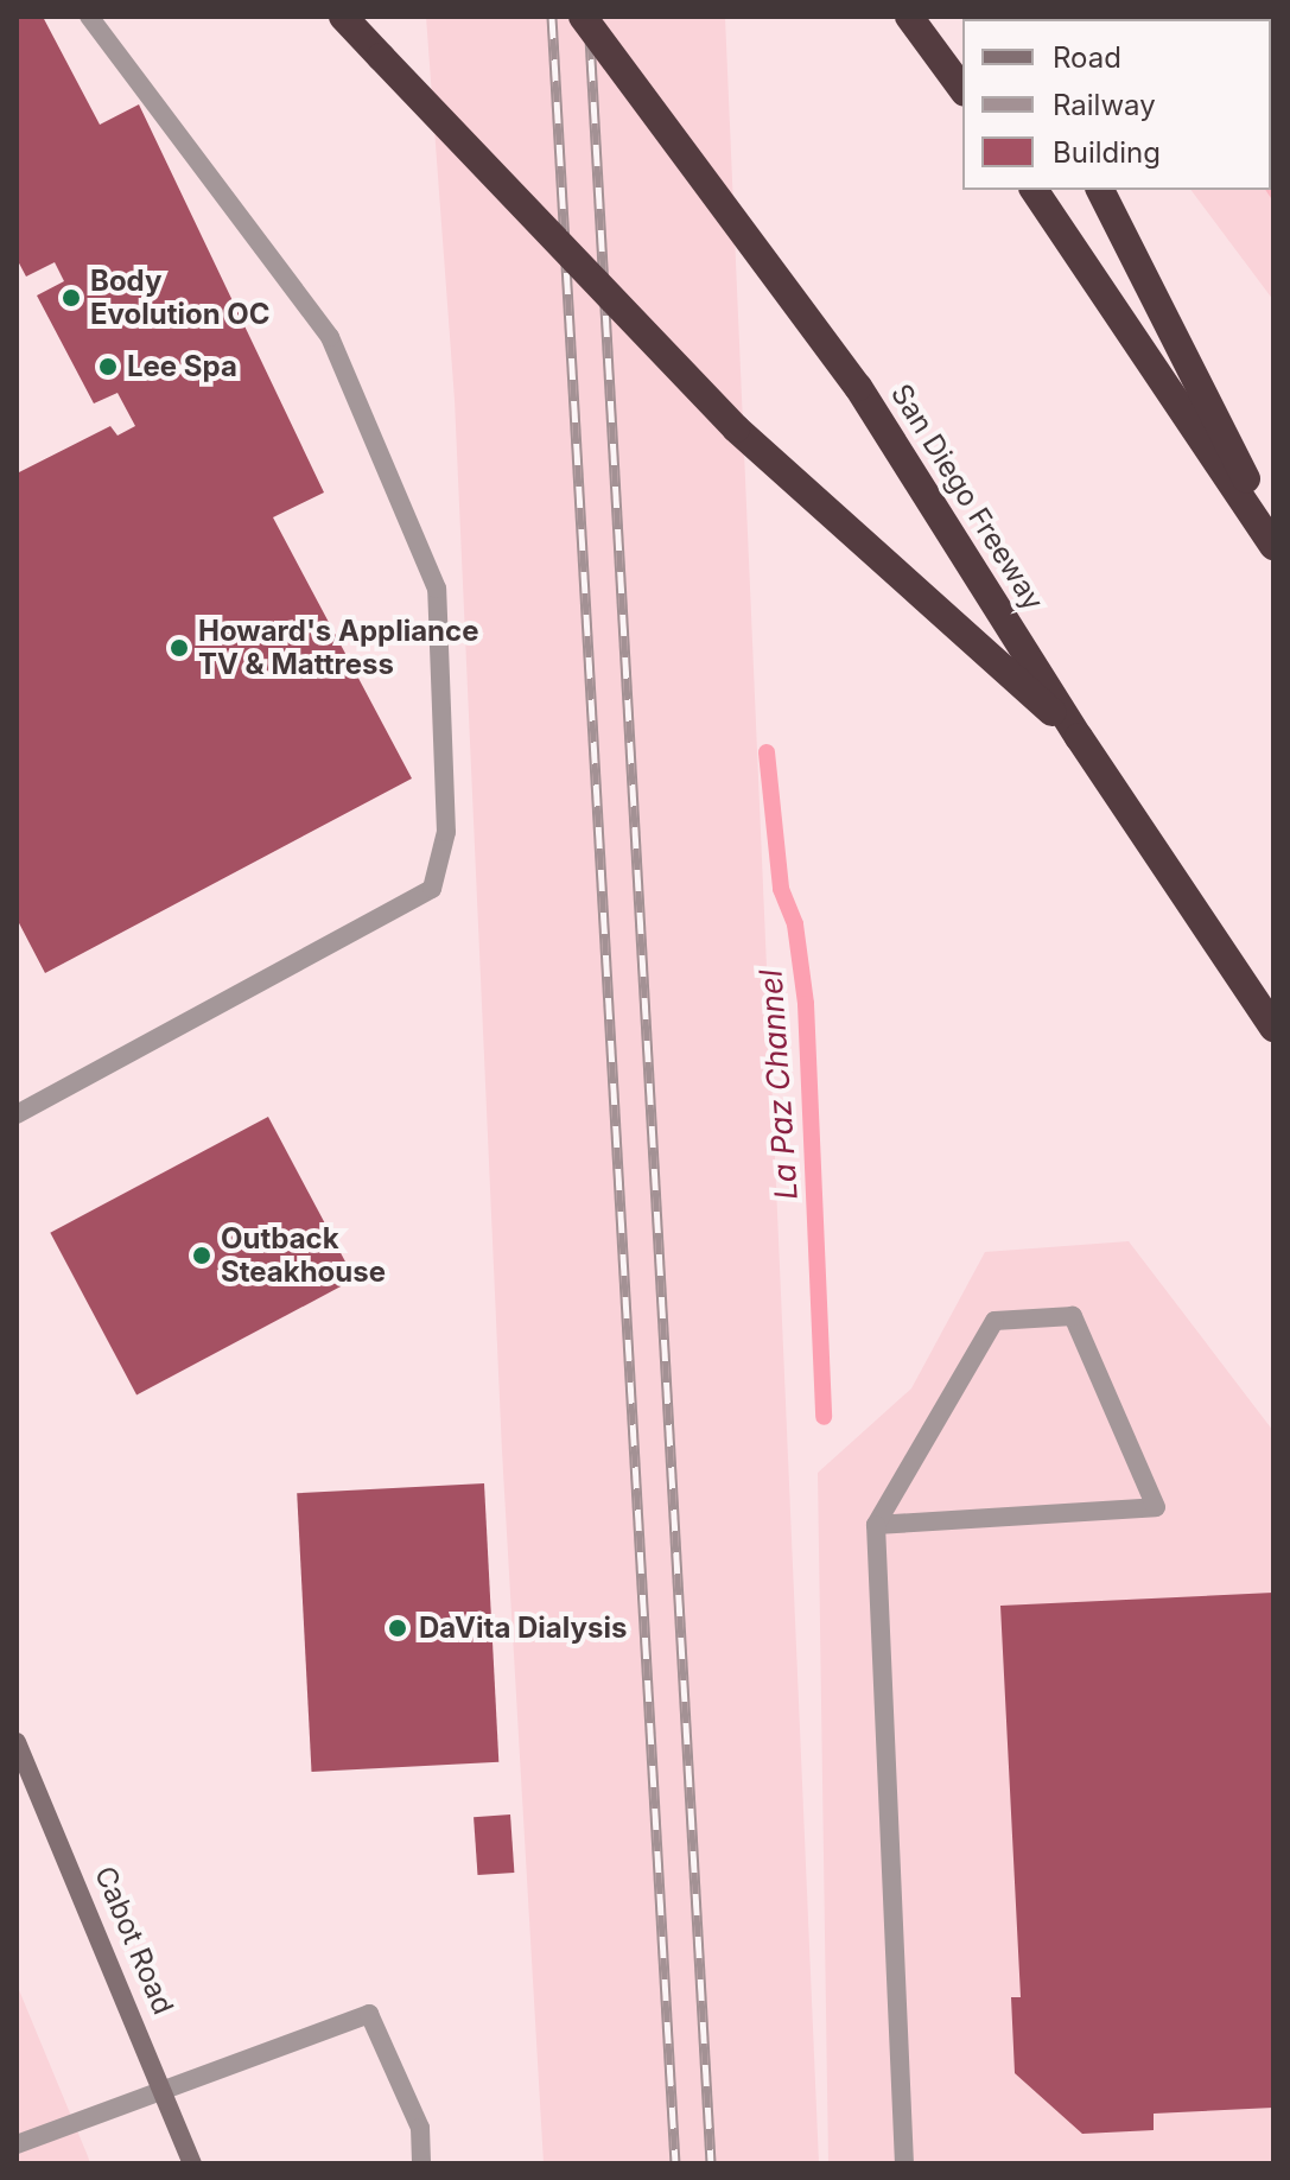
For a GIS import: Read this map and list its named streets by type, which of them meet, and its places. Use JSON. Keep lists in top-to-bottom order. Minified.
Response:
{"streets":{"highway":["San Diego Freeway"],"main road":["Cabot Road"]},"water":["La Paz Channel"],"places":["Body Evolution OC","Lee Spa","Howard's Appliance TV & Mattress","Outback Steakhouse","DaVita Dialysis"],"legend":["Road","Railway","Building"]}
